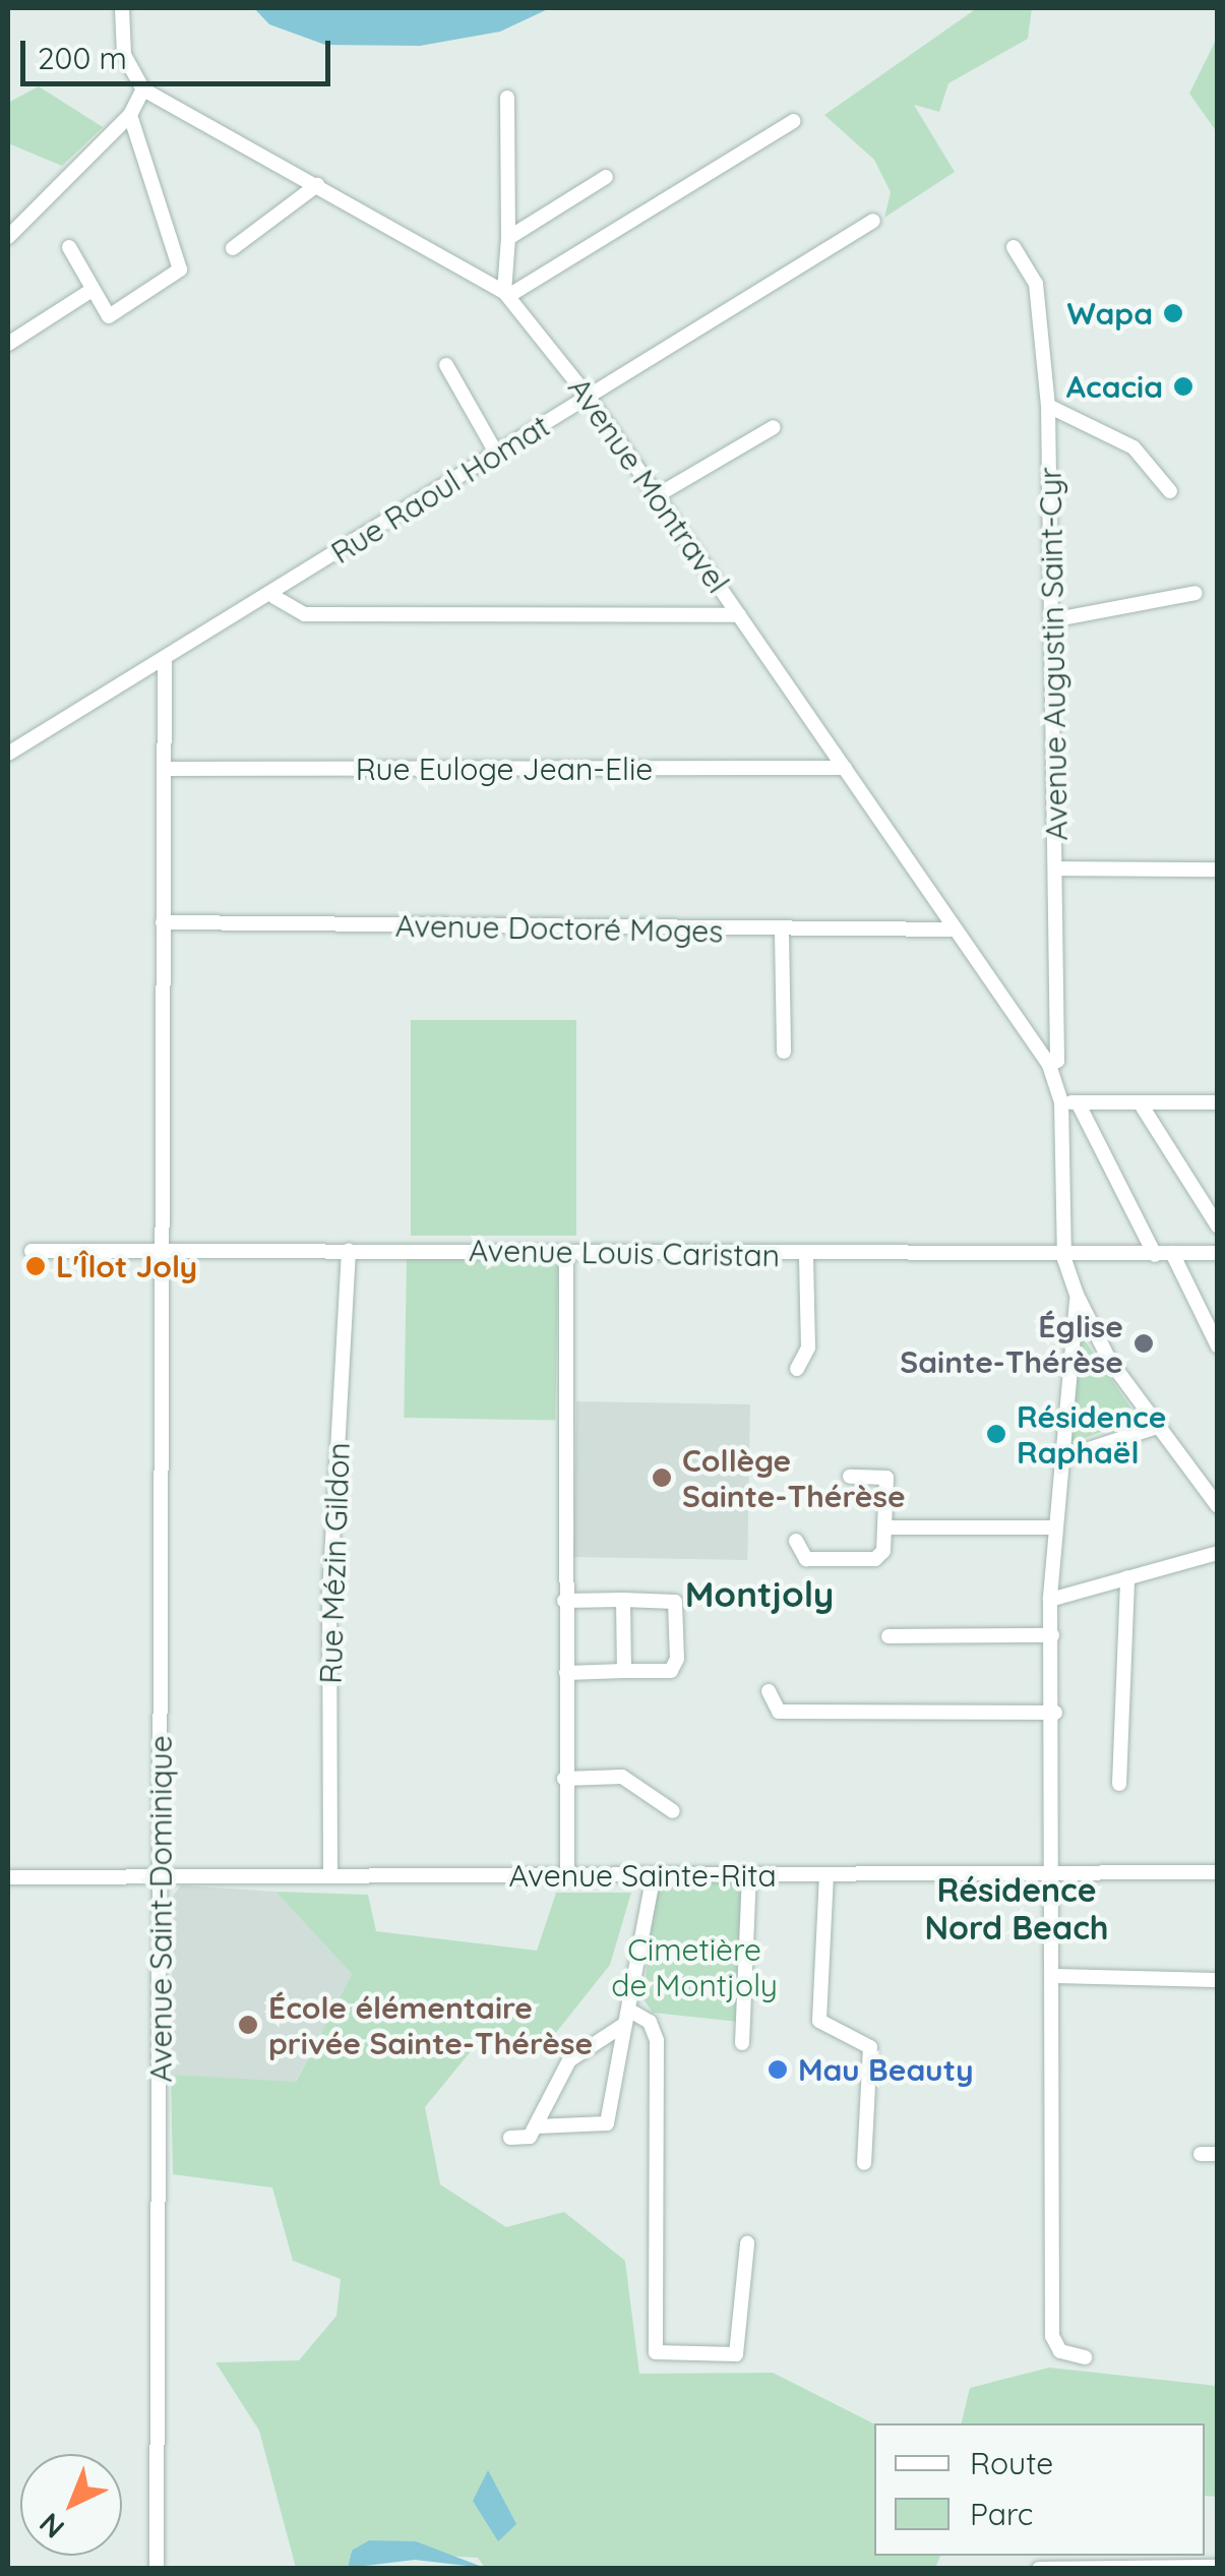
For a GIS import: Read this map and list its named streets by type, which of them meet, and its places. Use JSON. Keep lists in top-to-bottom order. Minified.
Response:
{"streets":{"street":["Avenue Montravel","Rue Raoul Homat","Avenue Augustin Saint-Cyr","Rue Euloge Jean-Elie","Avenue Doctoré Moges","Avenue Louis Caristan","Rue Mézin Gildon","Avenue Sainte-Rita","Avenue Saint-Dominique"]},"crossings":[["Avenue Montravel","Rue Raoul Homat"],["Avenue Montravel","Avenue Augustin Saint-Cyr"],["Avenue Montravel","Rue Euloge Jean-Elie"],["Avenue Montravel","Avenue Doctoré Moges"],["Avenue Montravel","Avenue Louis Caristan"],["Rue Raoul Homat","Avenue Saint-Dominique"],["Rue Euloge Jean-Elie","Avenue Saint-Dominique"],["Avenue Doctoré Moges","Avenue Saint-Dominique"],["Avenue Louis Caristan","Rue Mézin Gildon"],["Avenue Louis Caristan","Avenue Saint-Dominique"],["Rue Mézin Gildon","Avenue Sainte-Rita"],["Avenue Sainte-Rita","Avenue Saint-Dominique"]],"districts":["Montjoly","Résidence Nord Beach"],"parks":["Cimetière de Montjoly"],"places":["Wapa","Acacia","L'Îlot Joly","Église Sainte-Thérèse","Résidence Raphaël","Collège Sainte-Thérèse","École élémentaire privée Sainte-Thérèse","Mau Beauty"],"legend":["Route","Parc"],"scale_bar":"200 m","north":"bottom left"}
